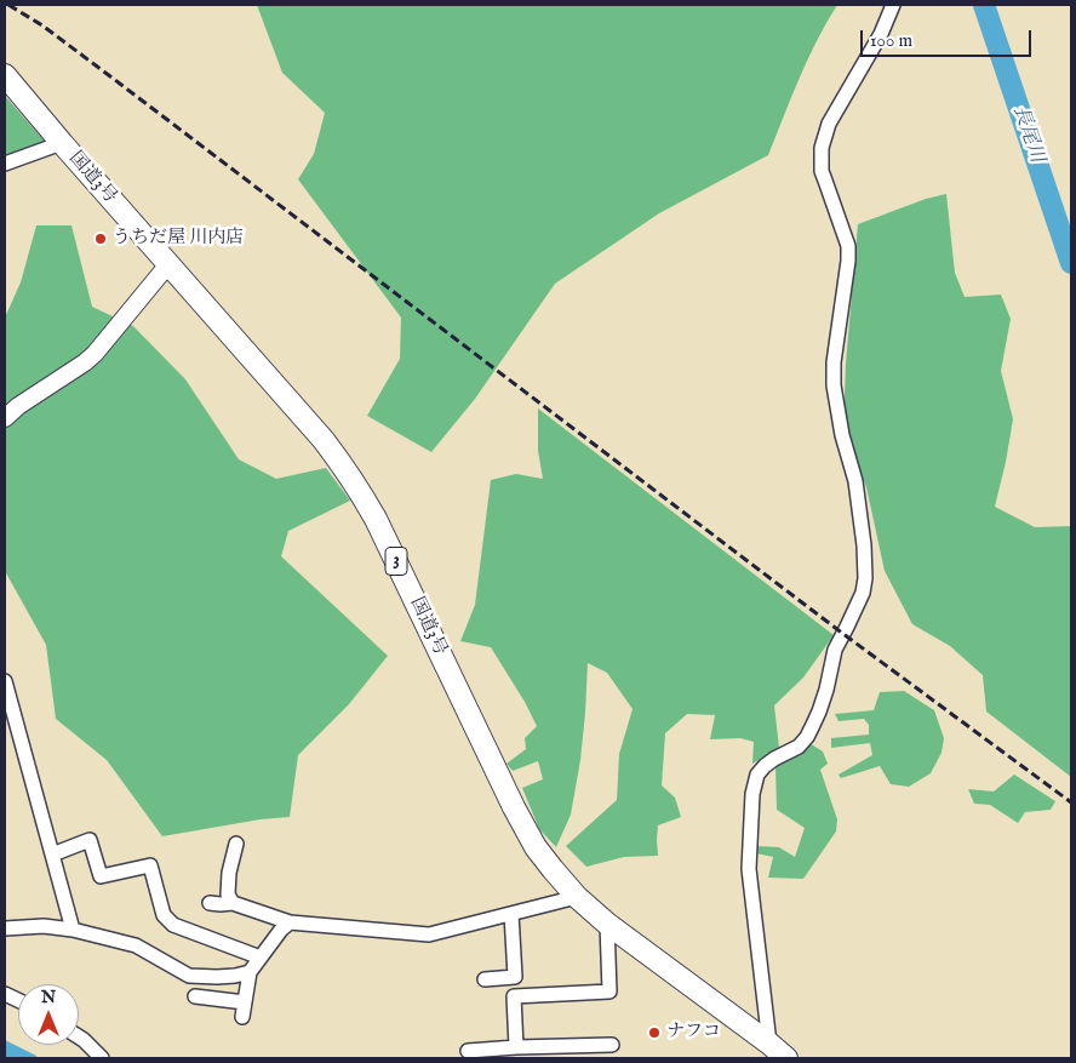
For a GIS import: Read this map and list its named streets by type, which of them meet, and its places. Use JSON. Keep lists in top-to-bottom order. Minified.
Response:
{"streets":{"highway":["国道3号","3"]},"water":["長尾川"],"places":["うちだ屋 川内店","ナフコ"],"scale_bar":"100 m","north":"top"}
